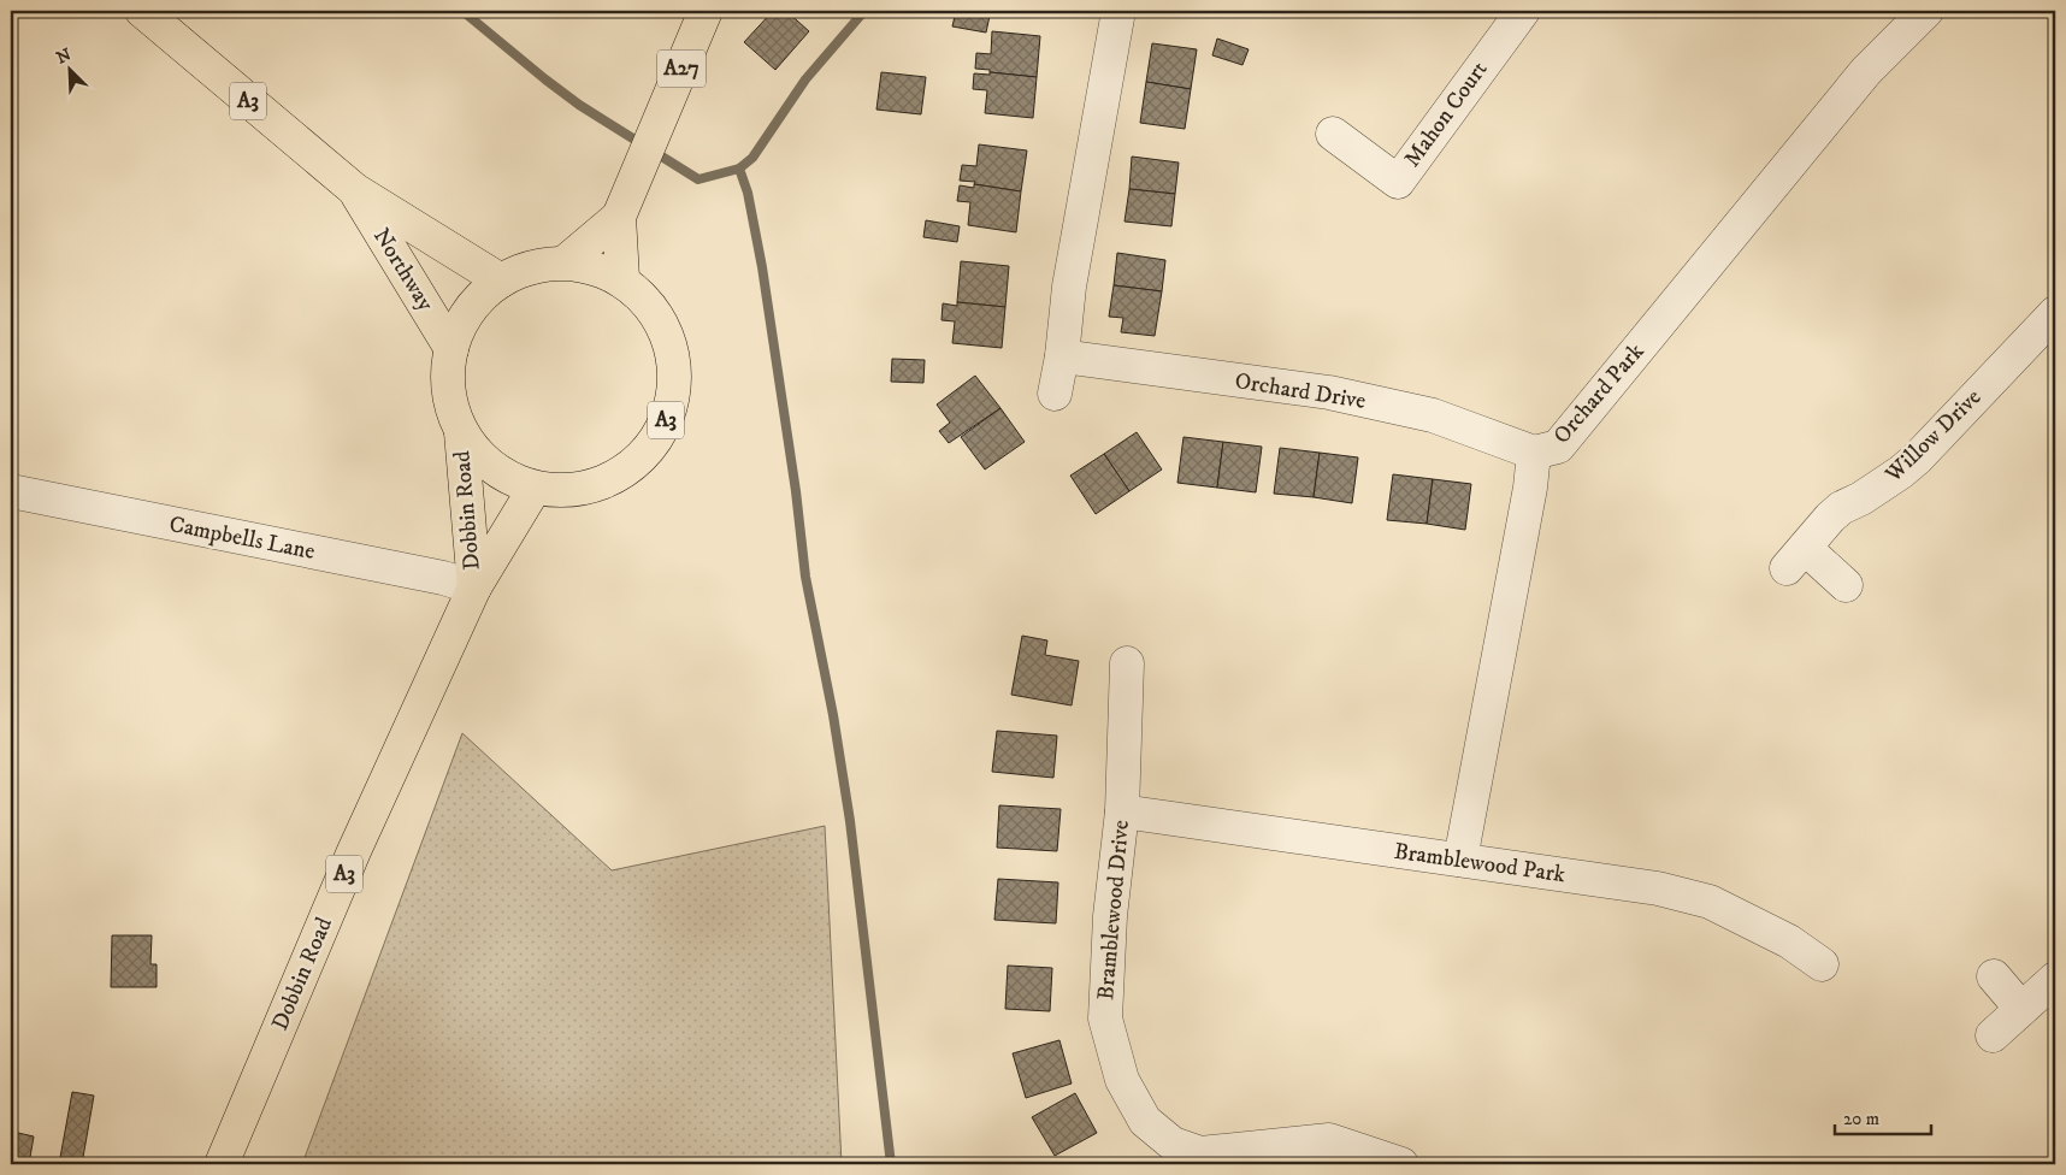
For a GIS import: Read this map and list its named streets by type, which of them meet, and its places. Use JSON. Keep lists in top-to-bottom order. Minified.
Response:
{"streets":{"highway":["A27","A3","Northway","Dobbin Road"],"street":["Mahon Court","Orchard Drive","Orchard Park","Willow Drive","Campbells Lane","Bramblewood Park","Bramblewood Drive"]},"crossings":[["A27","A3"],["A3","Northway"],["A3","Dobbin Road"],["Orchard Drive","Orchard Park"],["Orchard Park","Bramblewood Park"],["Dobbin Road","Campbells Lane"],["Bramblewood Park","Bramblewood Drive"]],"scale_bar":"20 m","north":"top left"}
